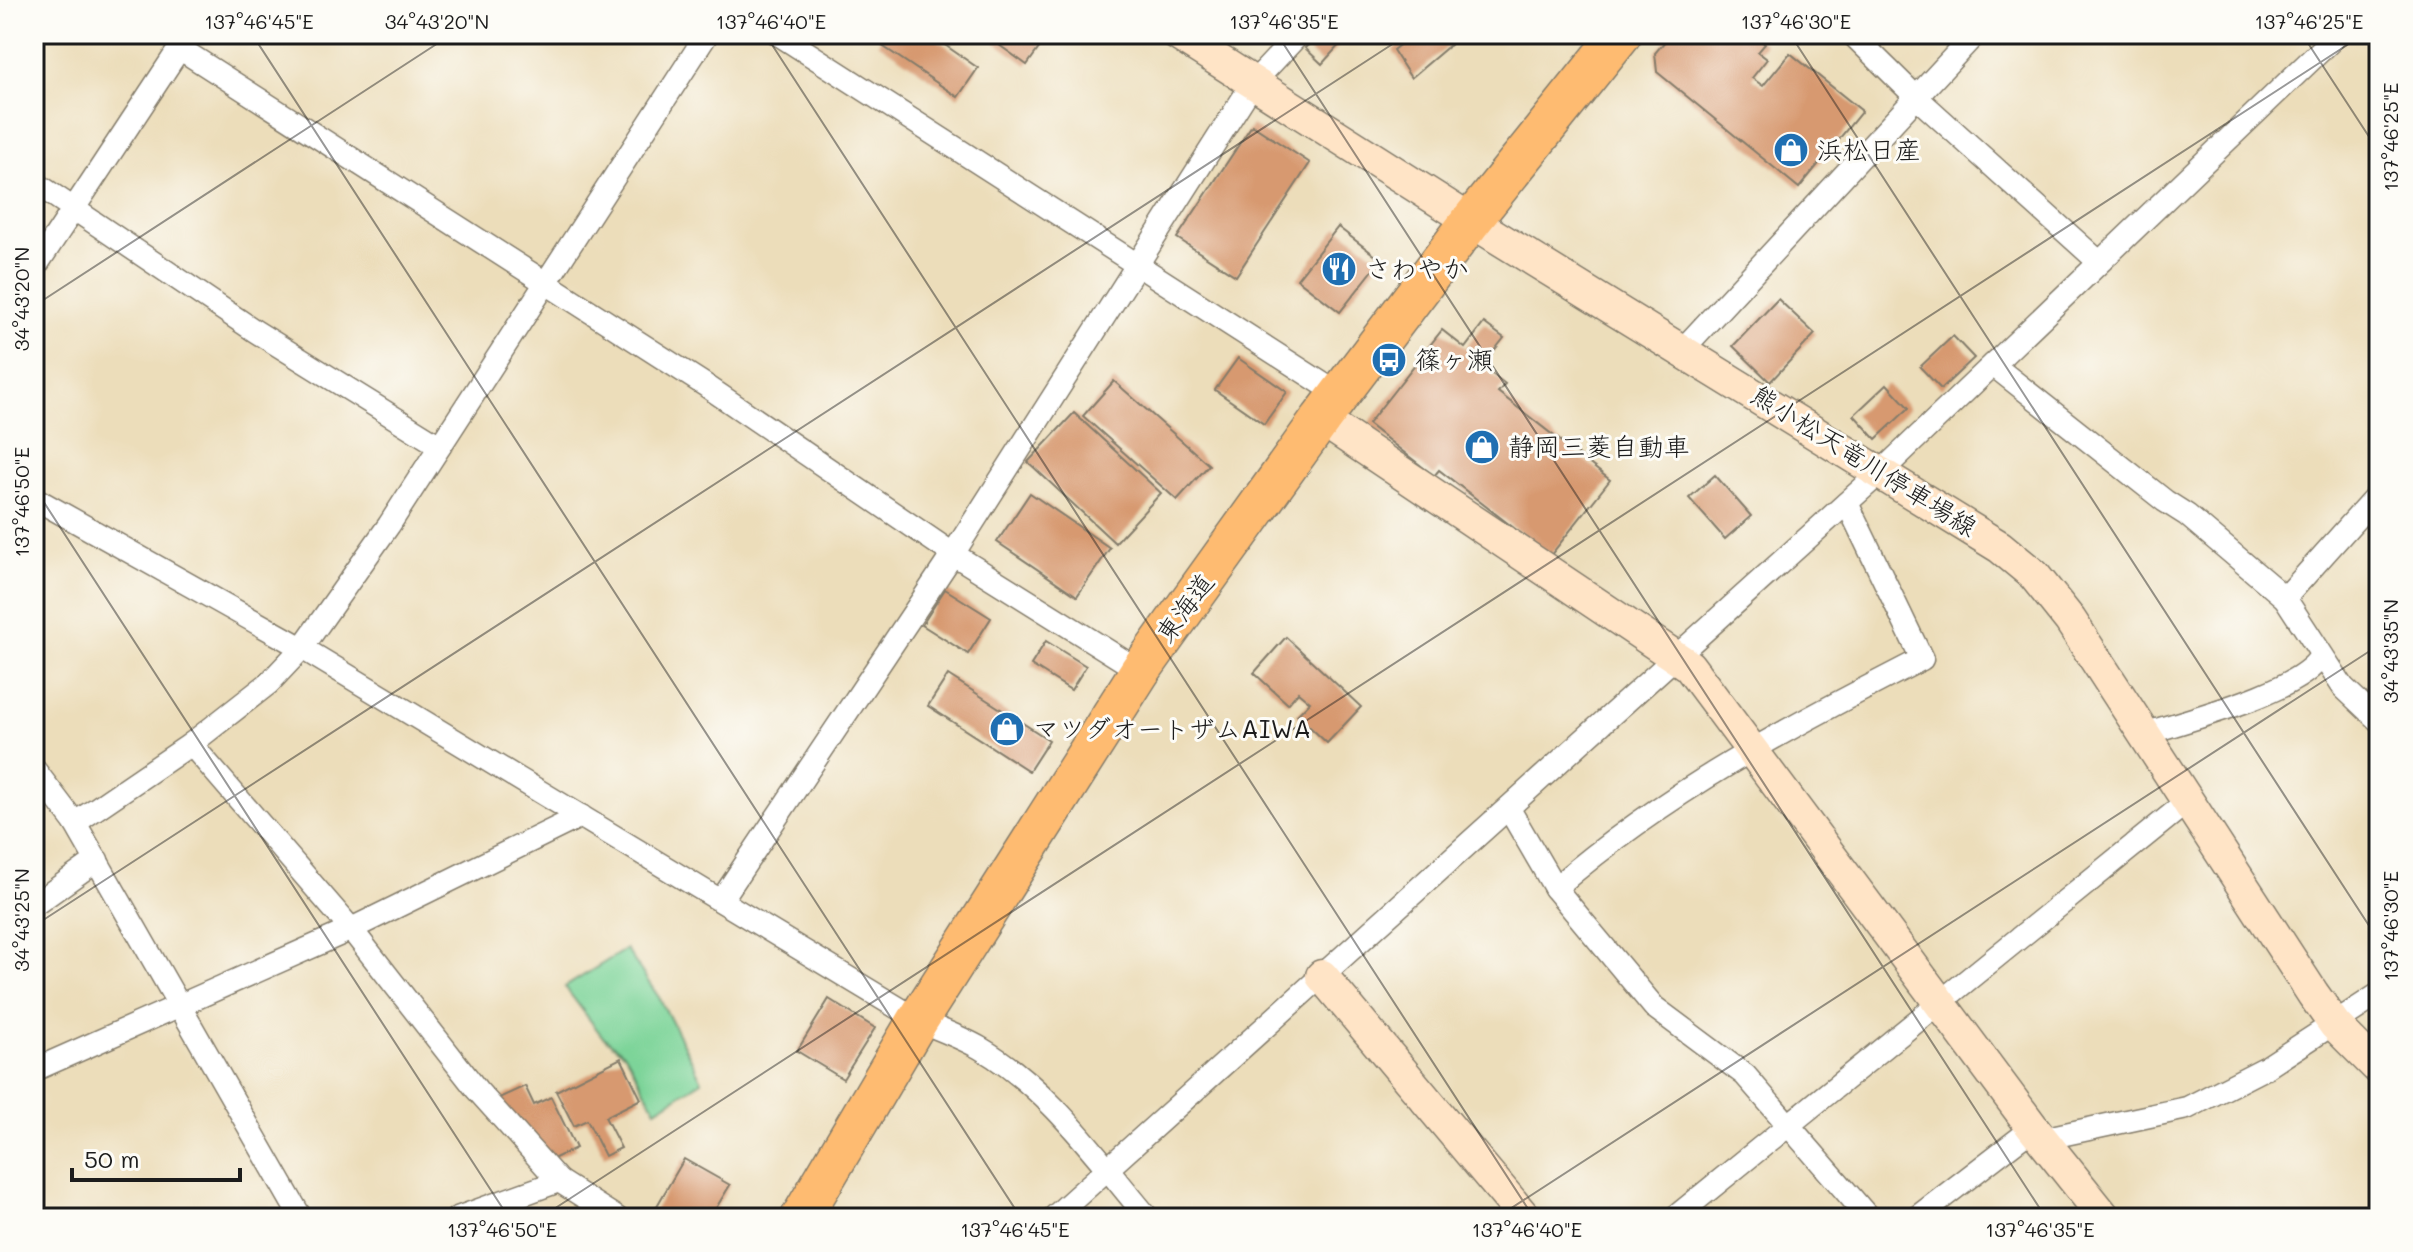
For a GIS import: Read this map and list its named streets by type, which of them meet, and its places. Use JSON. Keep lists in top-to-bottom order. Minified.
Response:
{"streets":{"highway":["東海道"],"main road":["熊小松天竜川停車場線"]},"crossings":[["熊小松天竜川停車場線","東海道"]],"places":{"shop":["浜松日産","静岡三菱自動車","マツダオートザムAIWA"],"restaurant":["さわやか"],"bus stop":["篠ヶ瀬"]},"scale_bar":"50 m","coordinates":["137°46'45\"E","34°43'20\"N","137°46'40\"E","137°46'35\"E","137°46'30\"E","137°46'25\"E","137°46'50\"E","34°43'35\"N","34°43'25\"N"]}
